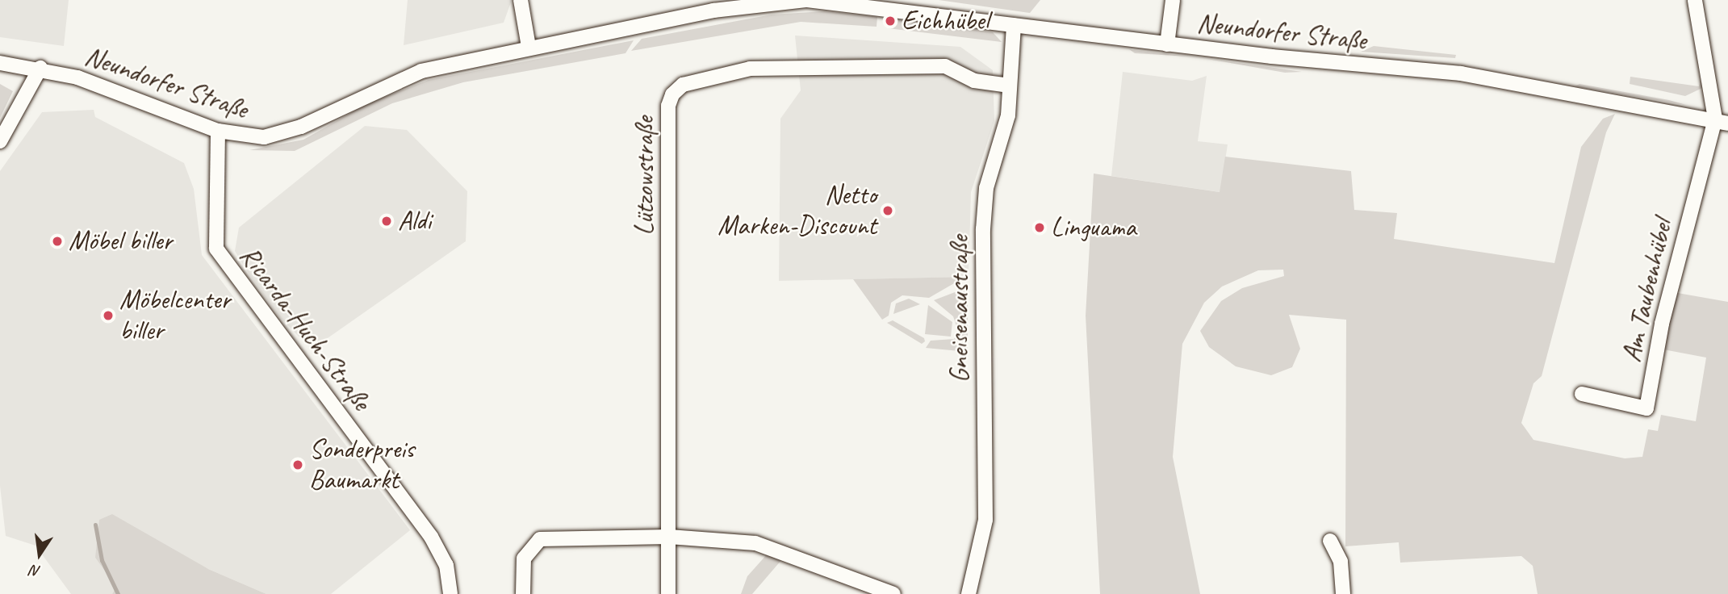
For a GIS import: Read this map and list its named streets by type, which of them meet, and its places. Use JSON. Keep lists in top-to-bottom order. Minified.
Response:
{"streets":{"street":["Neundorfer Straße","Lützowstraße","Am Taubenhübel","Gneisenaustraße","Ricarda-Huch-Straße"]},"crossings":[["Neundorfer Straße","Am Taubenhübel"],["Neundorfer Straße","Gneisenaustraße"],["Neundorfer Straße","Ricarda-Huch-Straße"],["Lützowstraße","Gneisenaustraße"]],"places":["Eichhübel","Netto Marken-Discount","Aldi","Linguama","Möbel biller","Möbelcenter biller","Sonderpreis Baumarkt"],"north":"bottom"}
